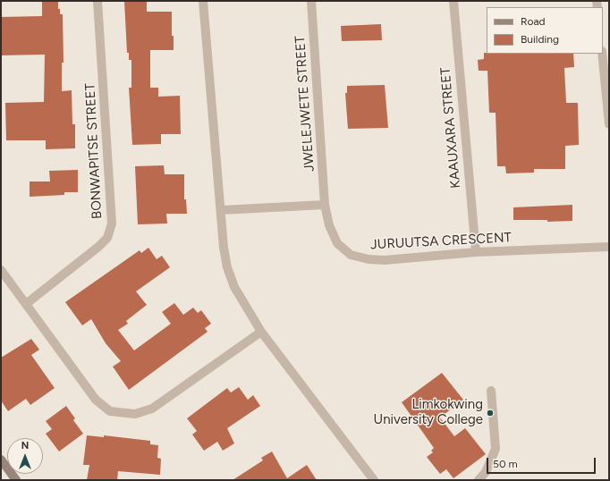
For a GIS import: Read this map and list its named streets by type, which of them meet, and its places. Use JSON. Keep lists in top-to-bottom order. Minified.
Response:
{"streets":{"street":["JWELEJWETE STREET","KAAUXARA STREET","BONWAPITSE STREET","JURUUTSA CRESCENT"]},"crossings":[["JWELEJWETE STREET","JURUUTSA CRESCENT"],["KAAUXARA STREET","JURUUTSA CRESCENT"]],"places":["Limkokwing University College"],"legend":["Road","Building"],"scale_bar":"50 m","north":"top"}
